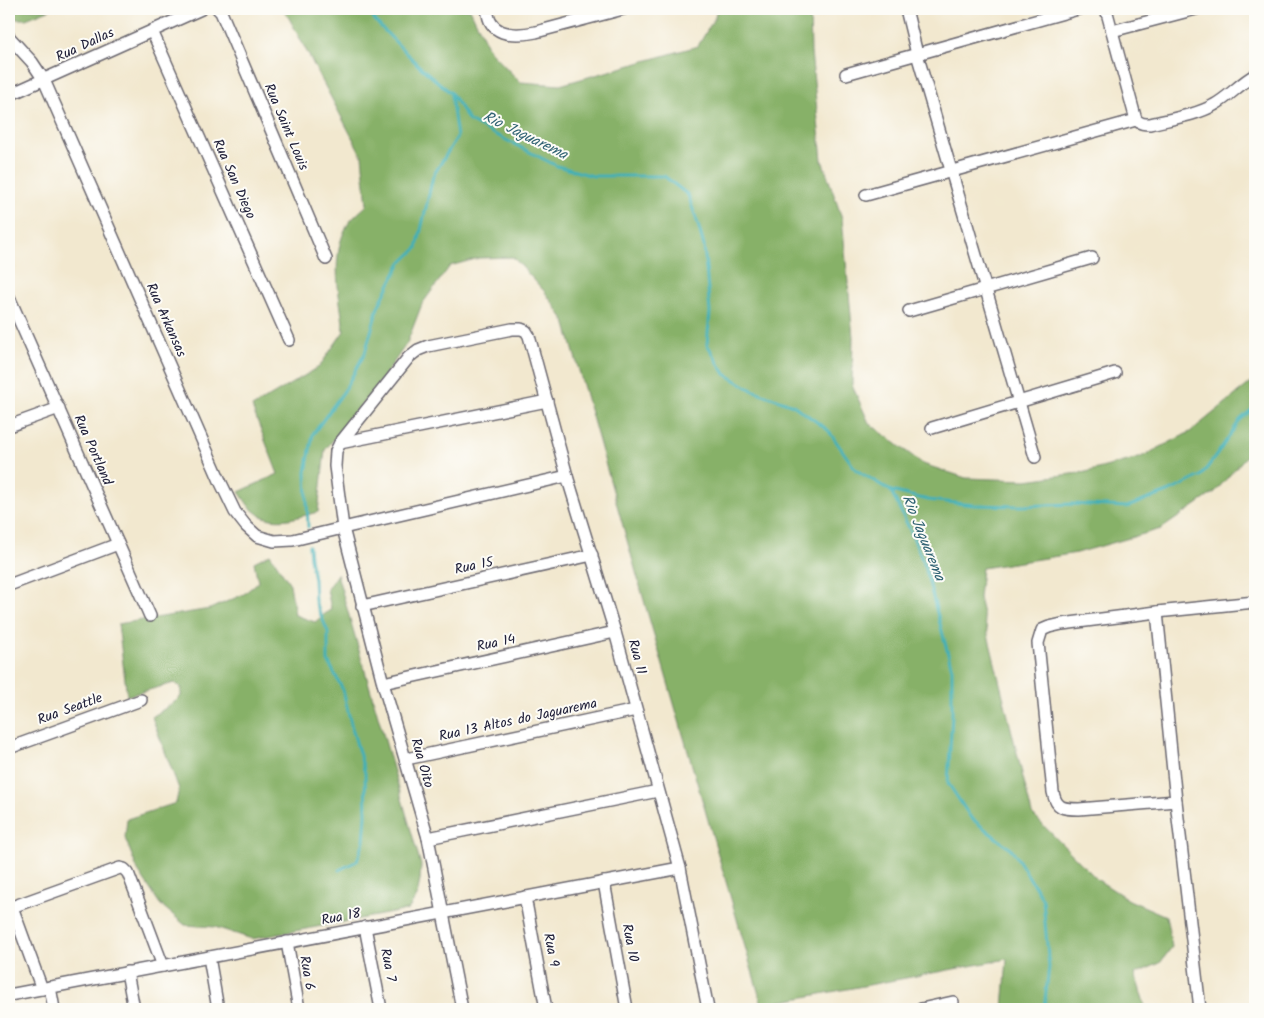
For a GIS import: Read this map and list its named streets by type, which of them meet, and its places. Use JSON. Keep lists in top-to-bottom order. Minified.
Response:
{"streets":{"street":["Rua Dallas","Rua Saint Louis","Rua San Diego","Rua Arkansas","Rua Portland","Rua 15","Rua 14","Rua 11","Rua Seattle","Rua 13 Altos do Jaguarema","Rua Oito","Rua 18","Rua 10","Rua 9","Rua 7","Rua 6"]},"crossings":[["Rua Dallas","Rua San Diego"],["Rua Dallas","Rua Arkansas"],["Rua Arkansas","Rua 11"],["Rua Arkansas","Rua Oito"],["Rua 15","Rua 11"],["Rua 15","Rua Oito"],["Rua 14","Rua 11"],["Rua 14","Rua Oito"],["Rua 11","Rua 13 Altos do Jaguarema"],["Rua 11","Rua Oito"],["Rua 11","Rua 18"],["Rua 13 Altos do Jaguarema","Rua Oito"],["Rua Oito","Rua 18"],["Rua 18","Rua 10"],["Rua 18","Rua 9"],["Rua 18","Rua 7"],["Rua 18","Rua 6"]],"water":["Rio Jaguarema"]}
